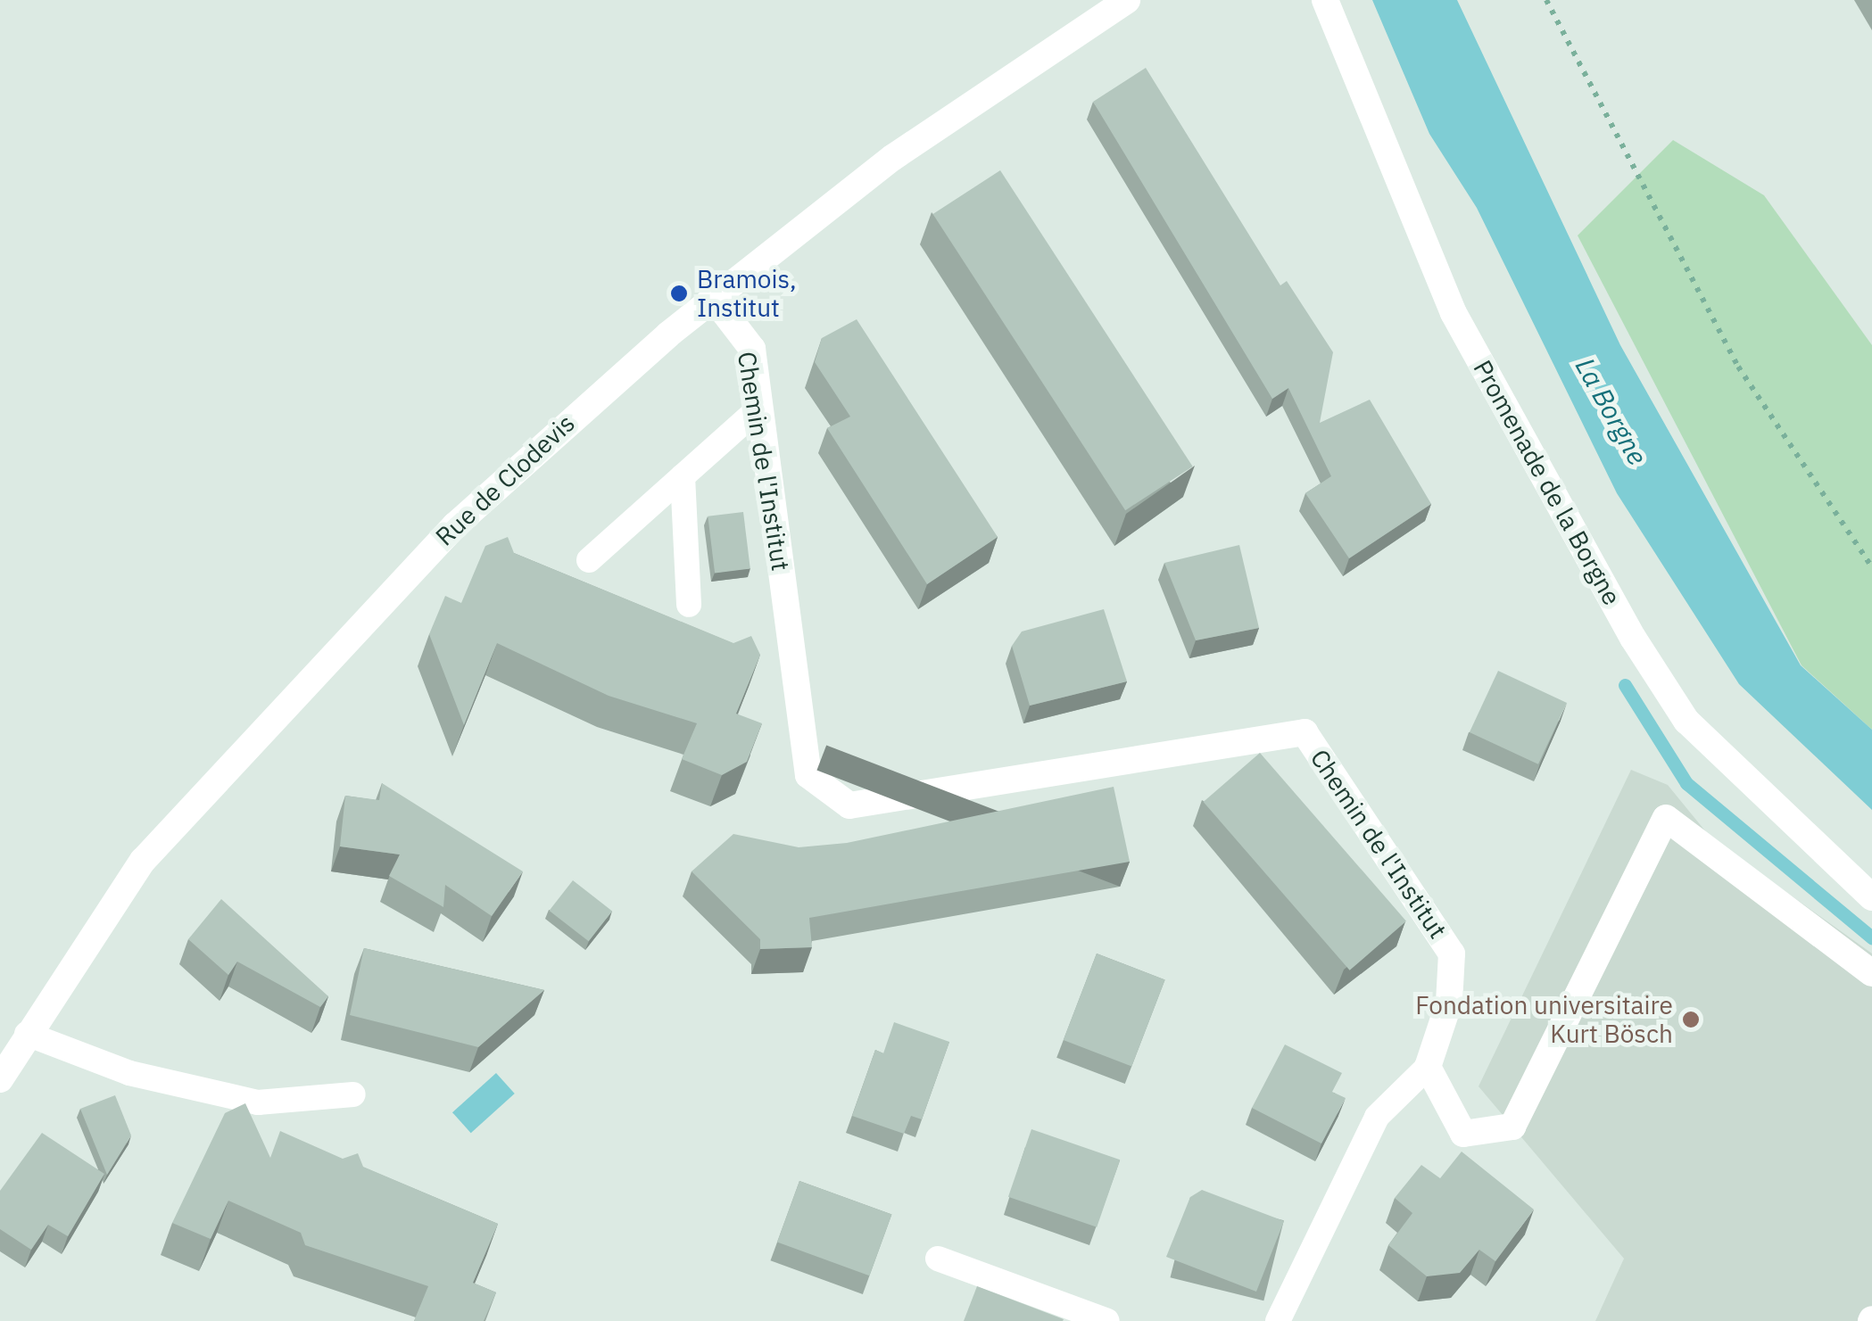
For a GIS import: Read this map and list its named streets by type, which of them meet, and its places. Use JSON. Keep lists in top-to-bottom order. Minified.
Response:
{"streets":{"street":["Chemin de l'Institut","Rue de Clodevis","Promenade de la Borgne"]},"crossings":[["Chemin de l'Institut","Rue de Clodevis"]],"water":["La Borgne"],"places":["Bramois, Institut","Fondation universitaire Kurt Bösch"]}
